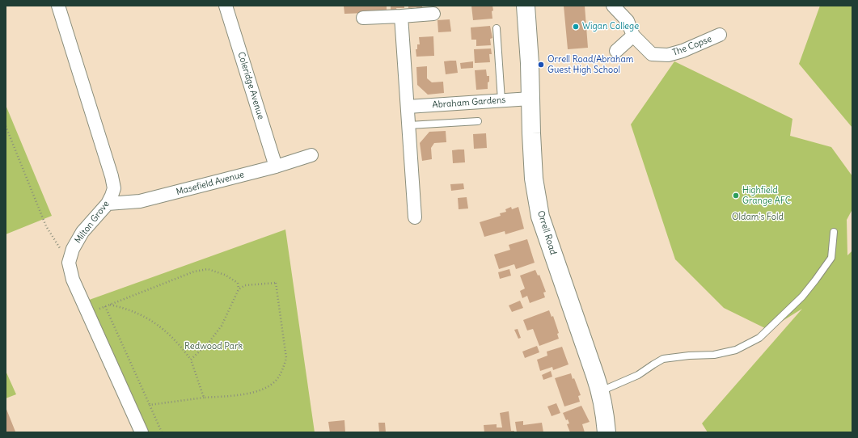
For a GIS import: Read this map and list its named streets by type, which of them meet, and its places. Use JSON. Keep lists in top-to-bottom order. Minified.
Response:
{"streets":{"highway":["Orrell Road"],"street":["The Copse","Coleridge Avenue","Abraham Gardens","Masefield Avenue","Milton Grove"]},"crossings":[["Coleridge Avenue","Masefield Avenue"],["Abraham Gardens","Orrell Road"],["Masefield Avenue","Milton Grove"]],"parks":["Oldam's Fold","Redwood Park"],"places":["Wigan College","Orrell Road/Abraham Guest High School","Highfield Grange AFC"]}
